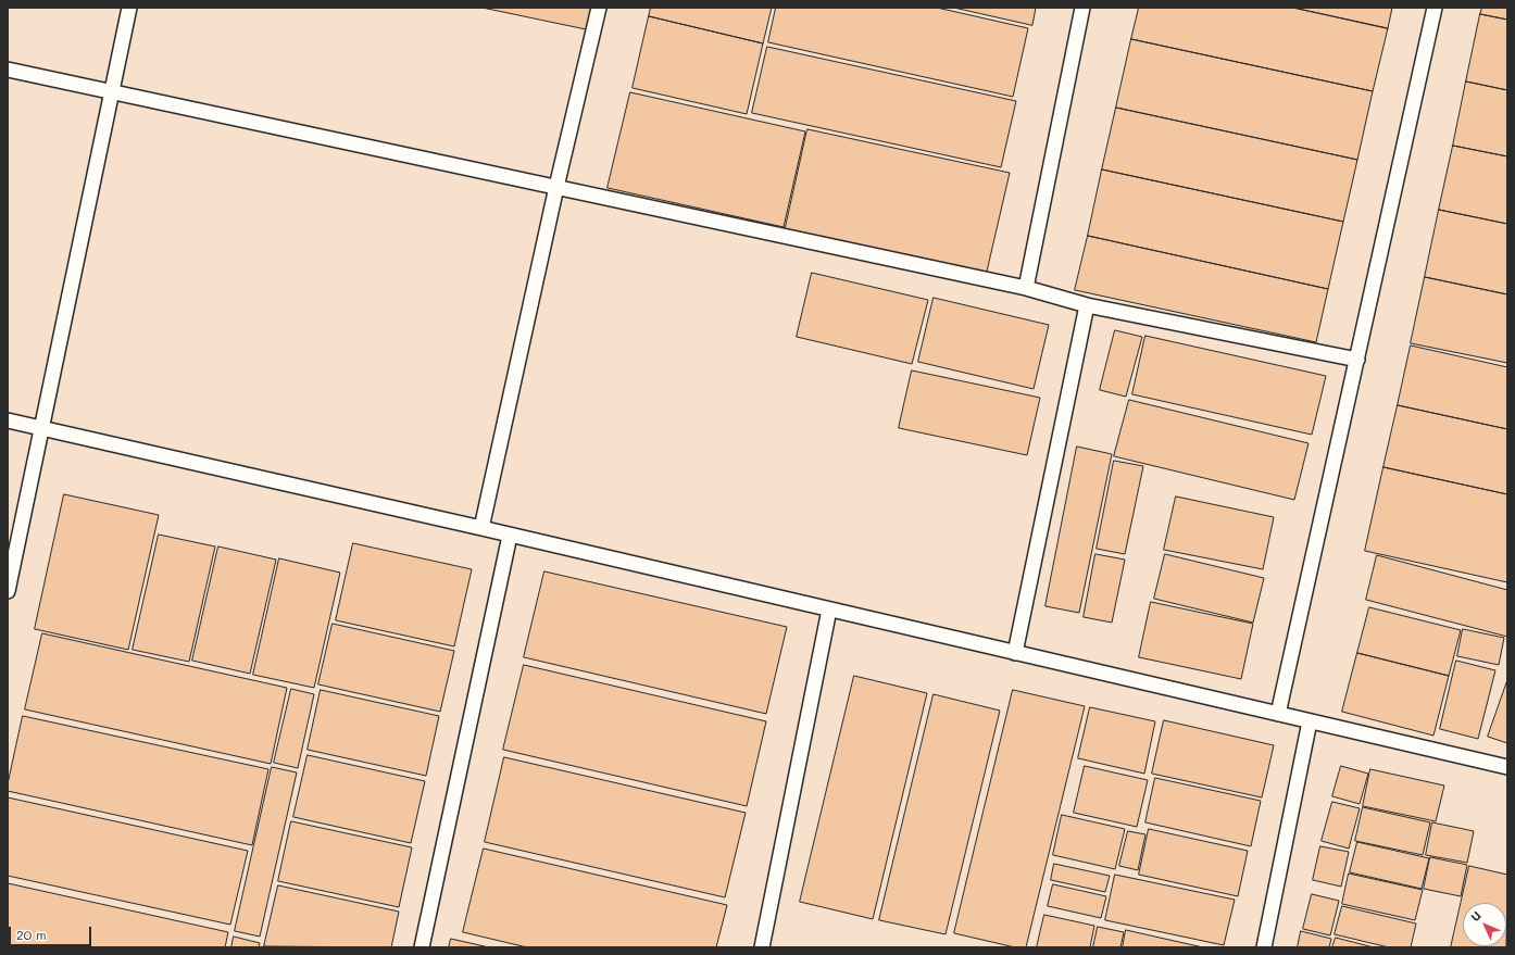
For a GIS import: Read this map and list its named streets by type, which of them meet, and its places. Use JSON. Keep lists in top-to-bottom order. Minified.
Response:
{"scale_bar":"20 m","north":"top left"}
